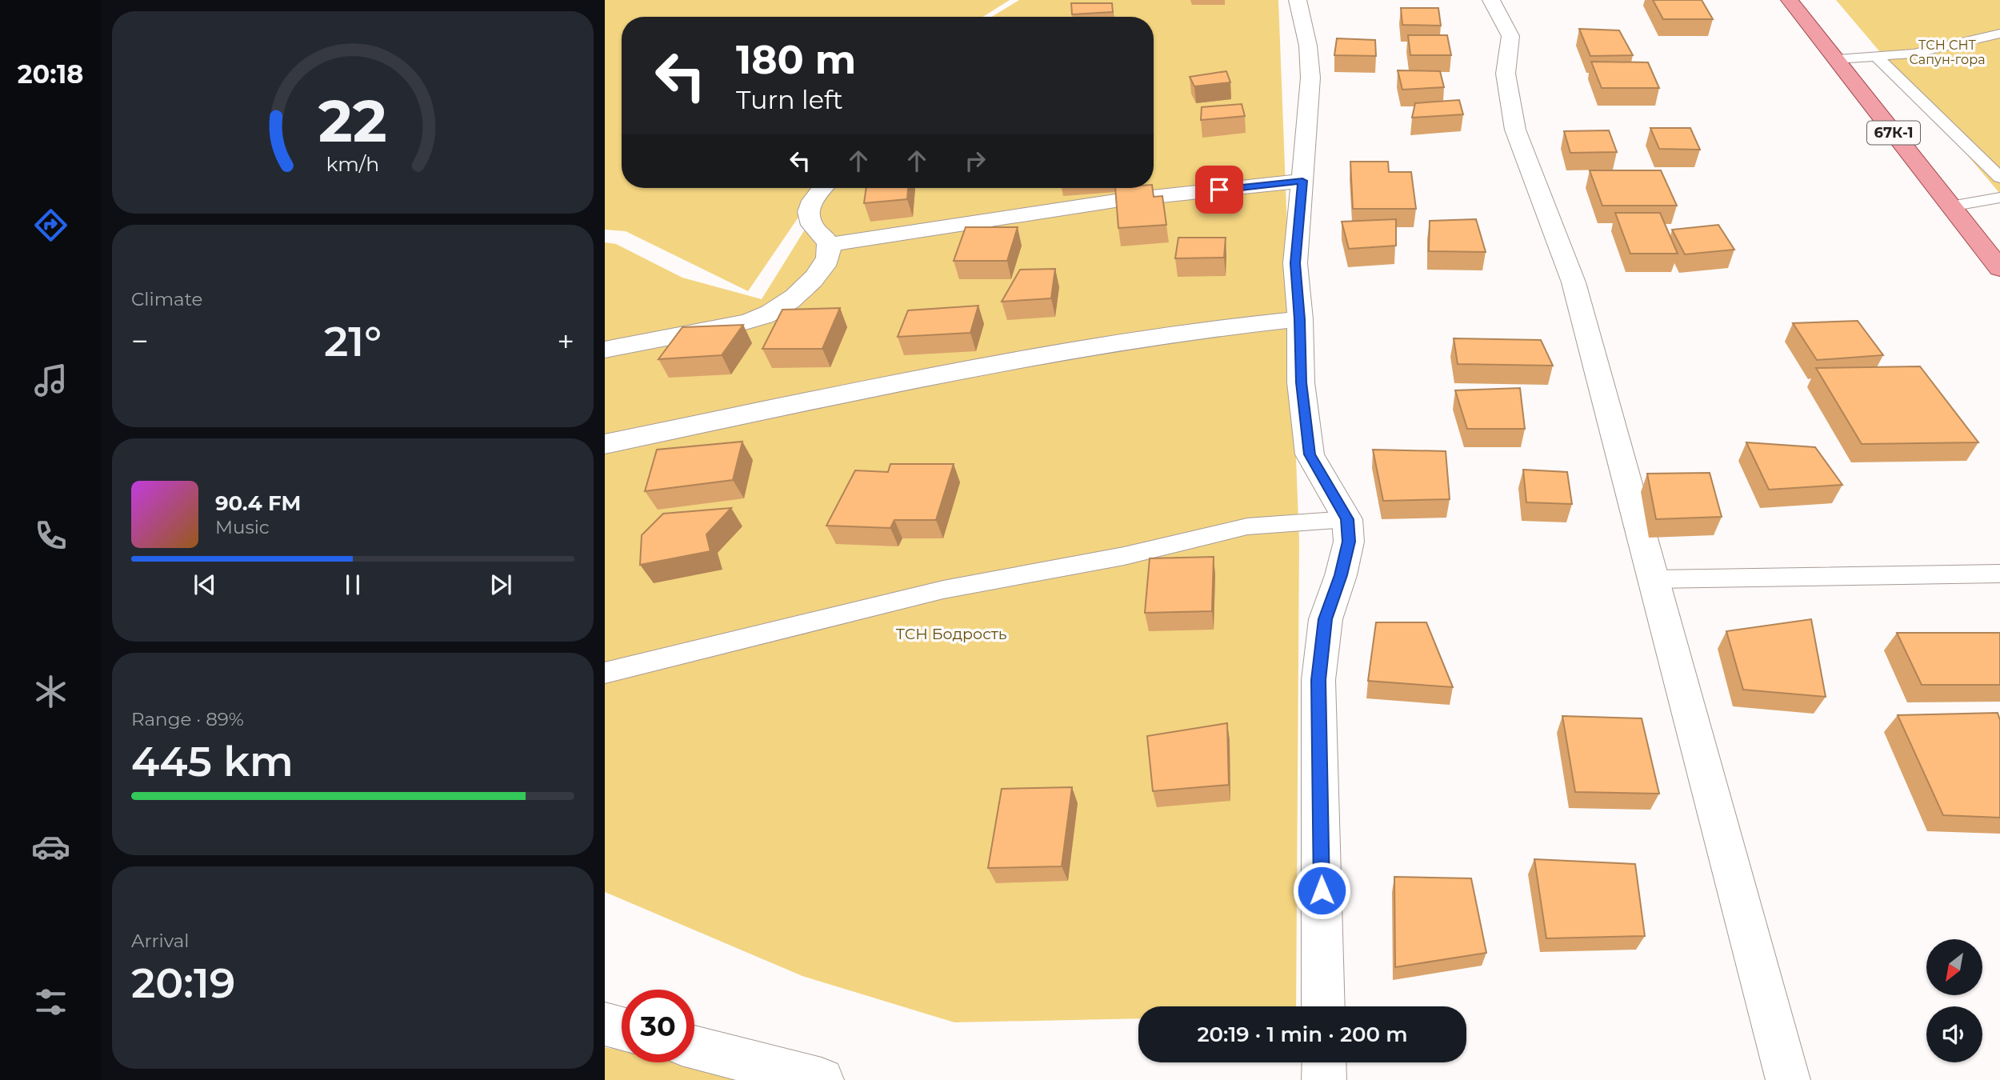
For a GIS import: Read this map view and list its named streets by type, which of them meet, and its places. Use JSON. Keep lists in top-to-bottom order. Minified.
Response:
{"streets":{"main road":["67К-1"]},"parks":["ТСН СНТ Сапун-гора","ТСН Бодрость"],"north":"bottom left","page":{"tabs":"20:18","turn":["180 m","Turn left"],"tile":["Climate",["Range · 89%","445 km"],["Arrival","20:19"]],"heat":["−","21°","+"],"song":["90.4 FM","Music"],"limit":"30","trip":"20:19 · 1 min · 200 m","gauge":["22","km/h"]}}
